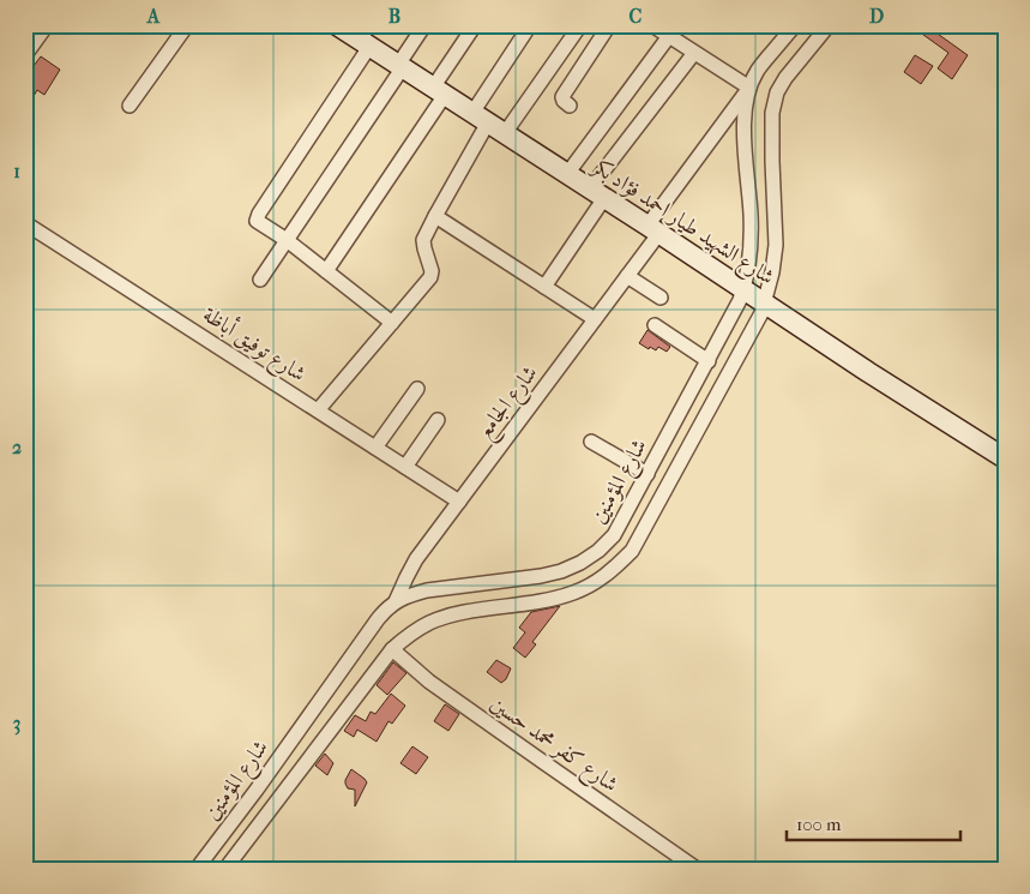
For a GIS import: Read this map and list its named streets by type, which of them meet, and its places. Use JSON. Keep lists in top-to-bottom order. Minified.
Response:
{"streets":{"street":["شارع الشهيد طيار احمد فؤاد بكر","شارع توفيق أباظة","شارع الجامع","شارع المؤمنين","شارع كفر محمد حسين"]},"crossings":[["شارع الشهيد طيار احمد فؤاد بكر","شارع الجامع"],["شارع الشهيد طيار احمد فؤاد بكر","شارع المؤمنين"],["شارع توفيق أباظة","شارع الجامع"],["شارع الجامع","شارع المؤمنين"],["شارع المؤمنين","شارع كفر محمد حسين"]],"scale_bar":"100 m","grid":{"columns":["A","B","C","D"],"rows":["1","2","3"]}}
